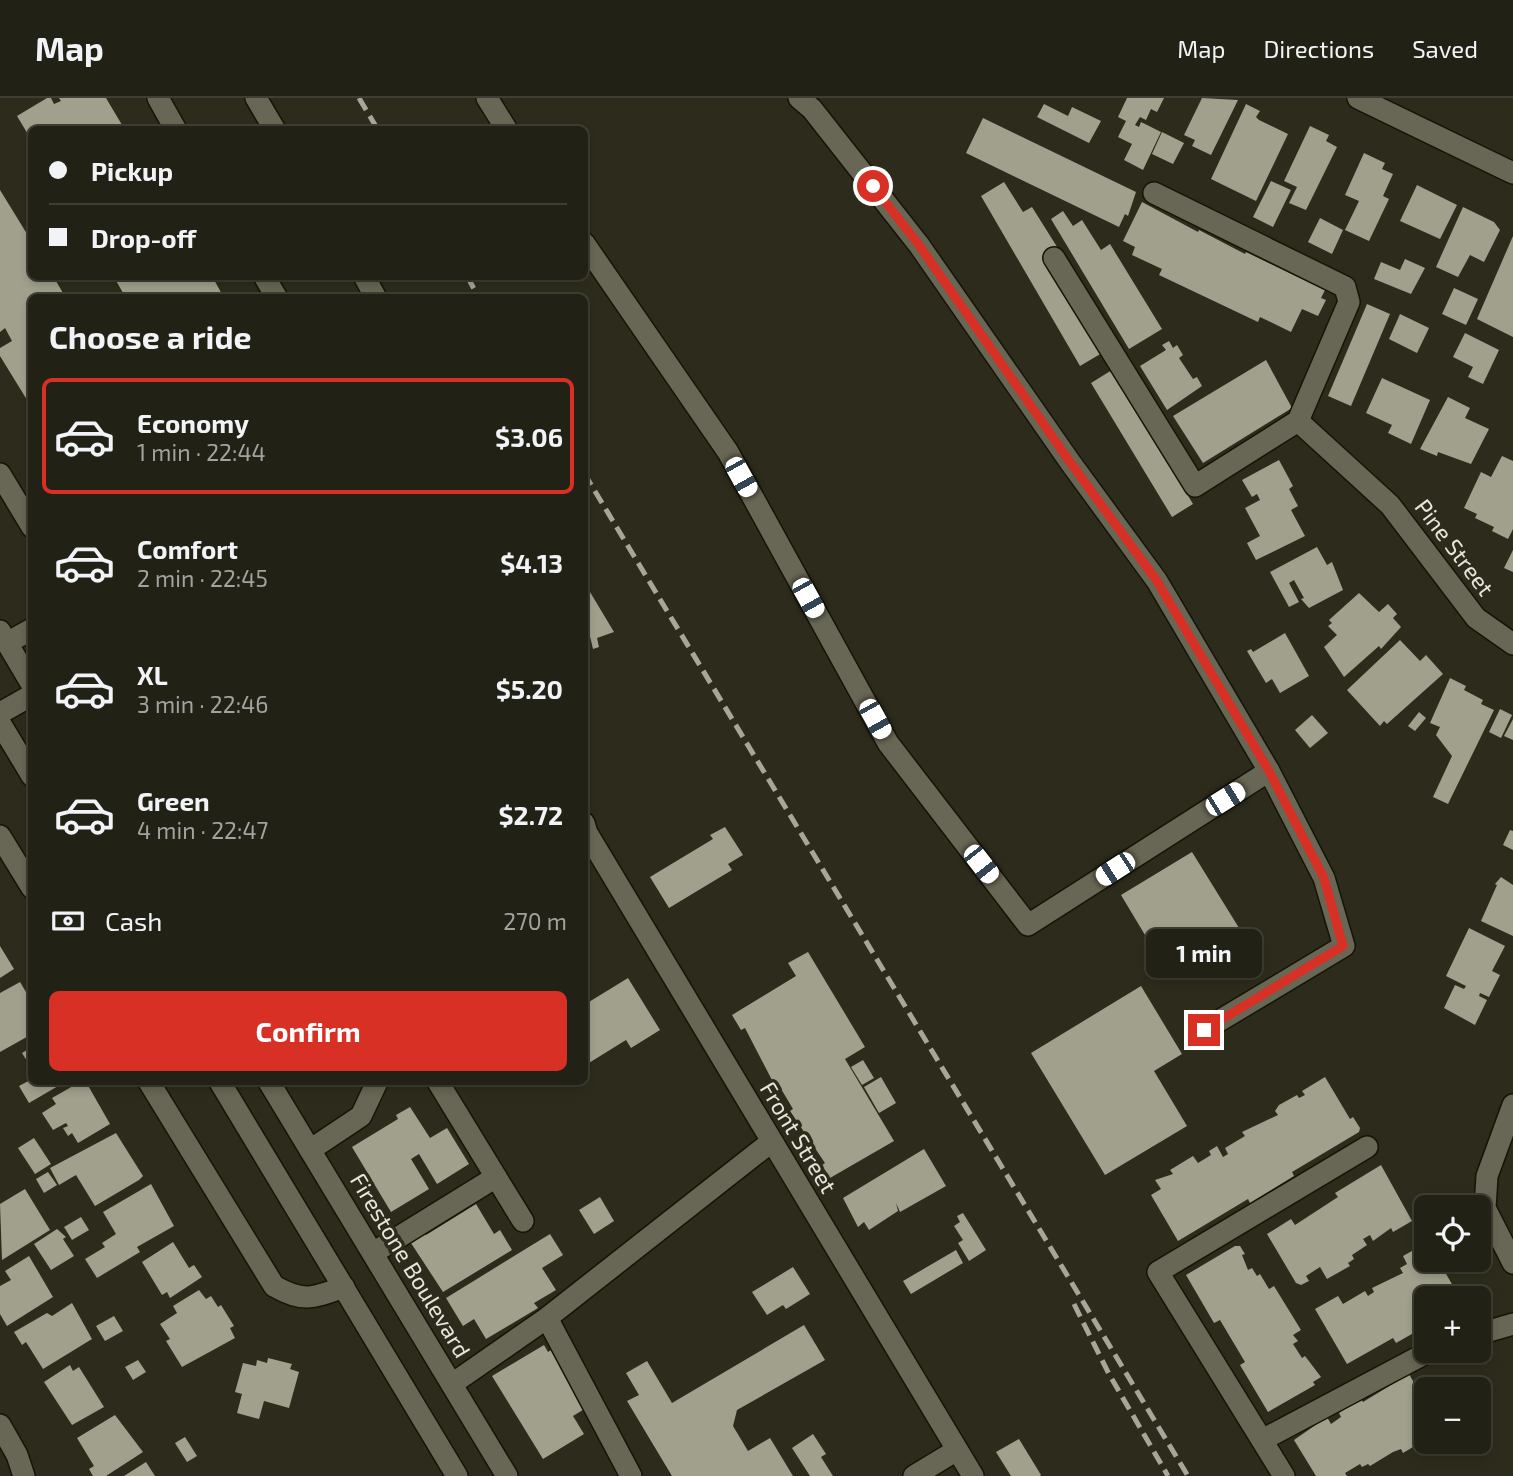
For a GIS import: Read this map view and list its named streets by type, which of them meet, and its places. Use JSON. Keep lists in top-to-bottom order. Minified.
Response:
{"streets":{"street":["Pine Street","Front Street","Firestone Boulevard"]},"page":{"header":"Map","nav":["Map","Directions","Saved"],"banner":["Pickup","Drop-off"],"heading":"Choose a ride","list":[{"name":"Economy","note":"1 min · 22:44","value":"$3.06"},{"name":"Comfort","note":"2 min · 22:45","value":"$4.13"},{"name":"XL","note":"3 min · 22:46","value":"$5.20"},{"name":"Green","note":"4 min · 22:47","value":"$2.72"}],"pay":["Cash","270 m"],"bubble":"1 min","buttons":"Confirm","map_buttons":["+","−"]}}
